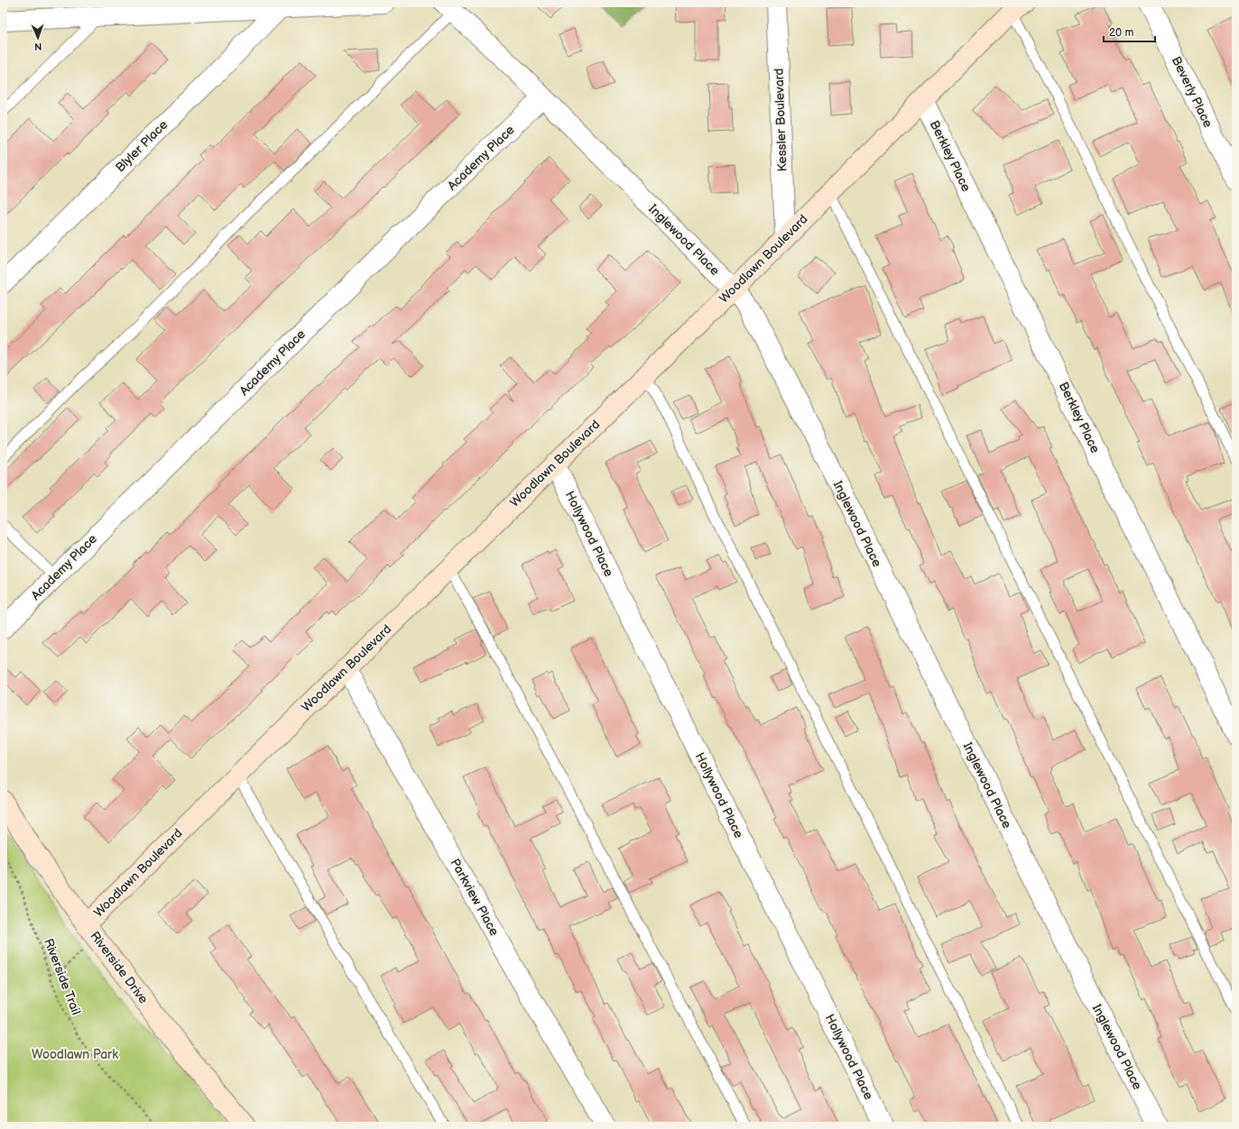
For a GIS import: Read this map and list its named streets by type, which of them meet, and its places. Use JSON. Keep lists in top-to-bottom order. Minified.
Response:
{"streets":{"street":["Beverly Place","Kessler Boulevard","Blyler Place","Berkley Place","Academy Place","Inglewood Place","Woodlawn Boulevard","Hollywood Place","Parkview Place","Riverside Drive"],"path":["Riverside Trail"]},"crossings":[["Kessler Boulevard","Woodlawn Boulevard"],["Berkley Place","Woodlawn Boulevard"],["Academy Place","Inglewood Place"],["Inglewood Place","Woodlawn Boulevard"],["Woodlawn Boulevard","Hollywood Place"],["Woodlawn Boulevard","Parkview Place"],["Woodlawn Boulevard","Riverside Drive"]],"parks":["Woodlawn Park"],"scale_bar":"20 m","north":"bottom"}
